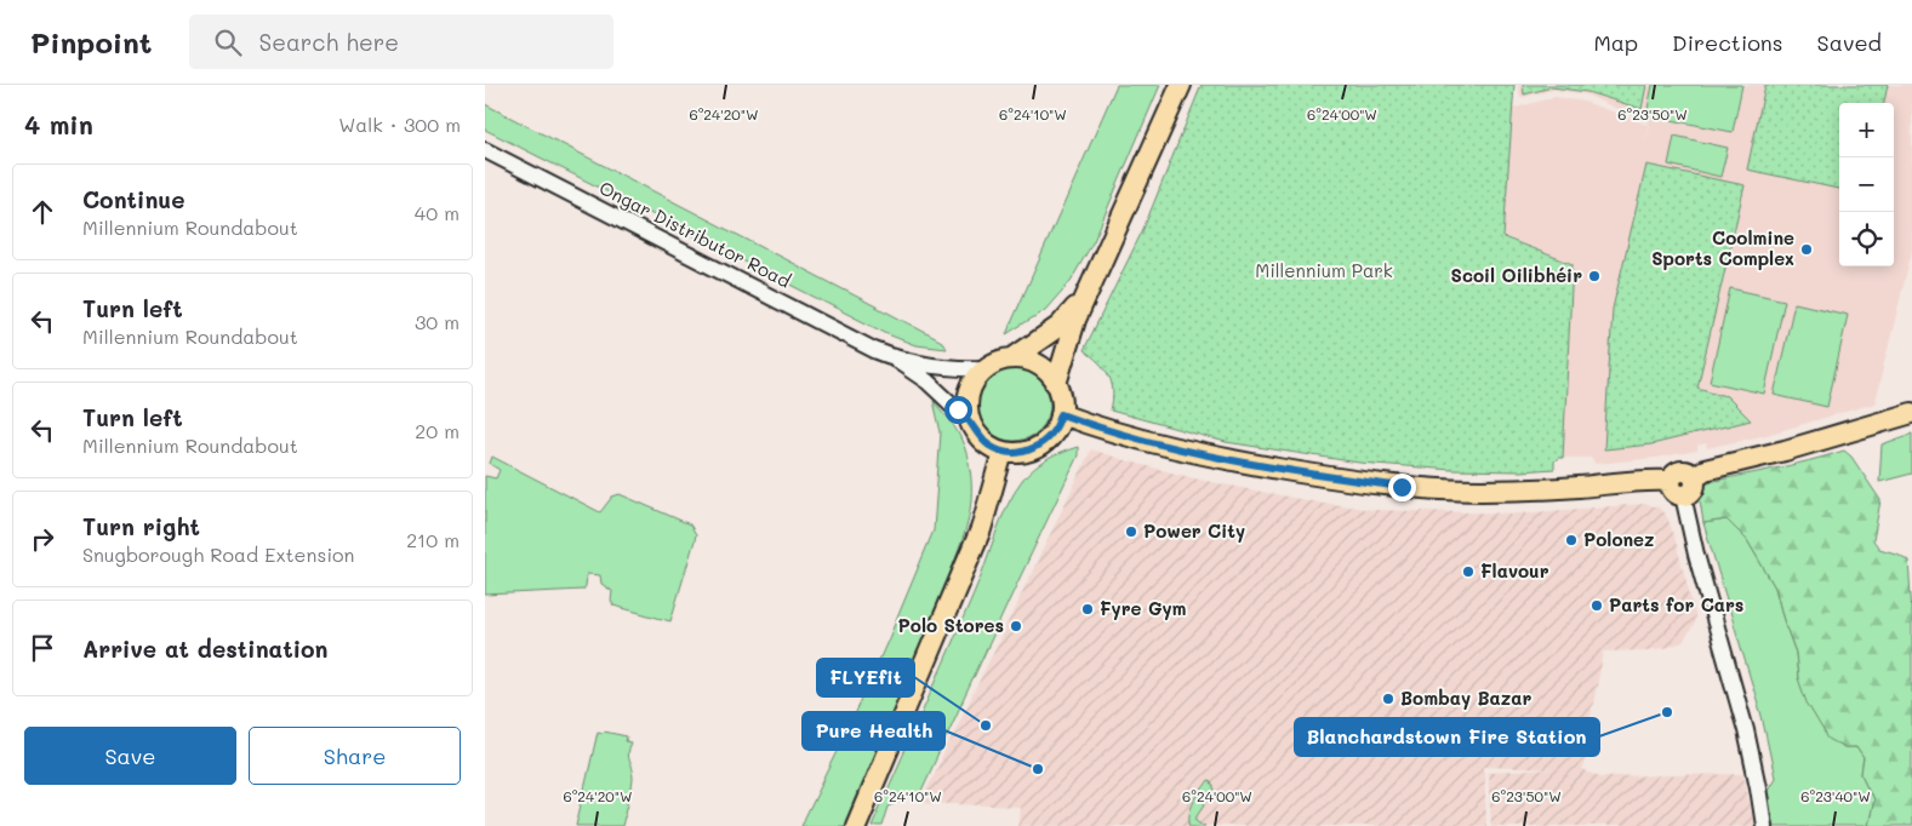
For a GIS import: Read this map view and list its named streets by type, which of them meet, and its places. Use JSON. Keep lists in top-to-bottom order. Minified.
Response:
{"streets":{"street":["Ongar Distributor Road"]},"parks":["Millennium Park"],"places":["Coolmine Sports Complex","Scoil Oilibhéir","Power City","Polonez","Flavour","Parts for Cars","Fyre Gym","Polo Stores","Bombay Bazar","Blanchardstown Fire Station","FLYEfit","Pure Health"],"page":{"header":"Pinpoint","search":"Search here","nav":["Map","Directions","Saved"],"heading":["4 min","Walk · 300 m"],"map_buttons":["+","−"],"list":[["Continue","Millennium Roundabout","40 m"],["Turn left","Millennium Roundabout","30 m"],["Turn left","Millennium Roundabout","20 m"],["Turn right","Snugborough Road Extension","210 m"],"Arrive at destination"],"buttons":["Save","Share"]},"coordinates":["6°24'20\"W","6°24'10\"W","6°24'00\"W","6°23'50\"W","6°23'40\"W"]}
